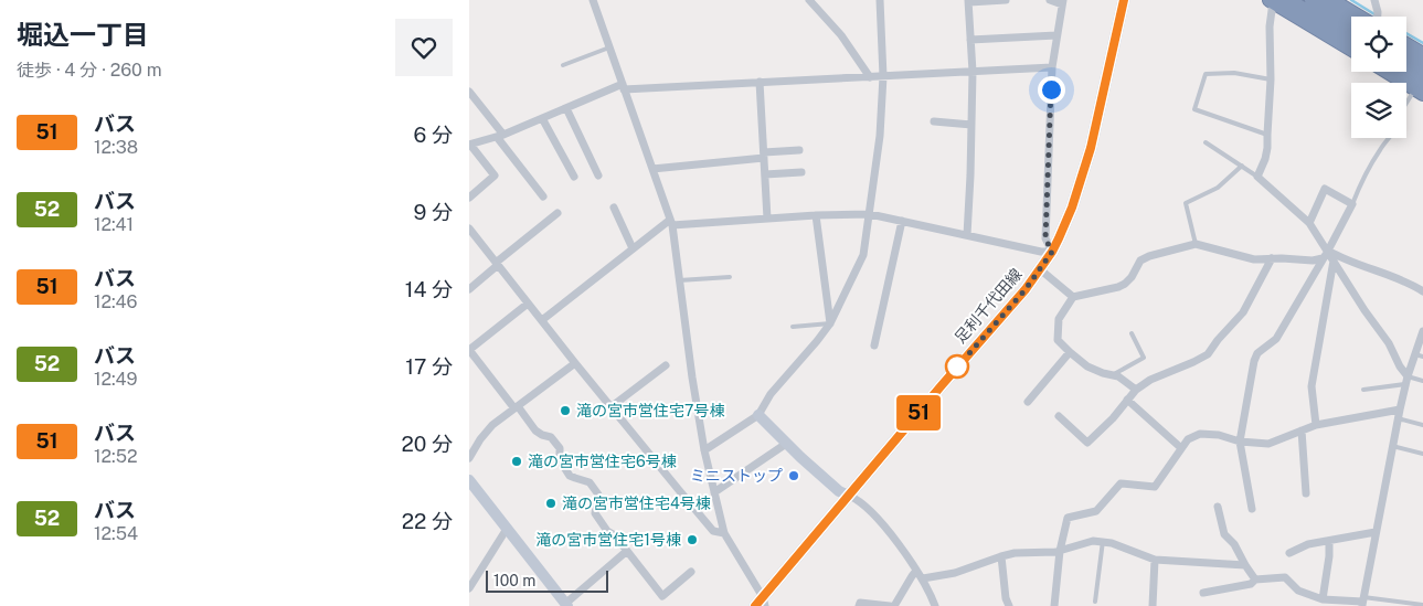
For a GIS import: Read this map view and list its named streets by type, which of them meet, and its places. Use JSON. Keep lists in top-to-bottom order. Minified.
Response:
{"streets":{"main road":["足利千代田線"]},"places":["滝の宮市営住宅7号棟","滝の宮市営住宅6号棟","ミニストップ","滝の宮市営住宅4号棟","滝の宮市営住宅1号棟"],"lines":["bus line 51"],"scale_bar":"100 m","page":{"heading":["堀込一丁目","徒歩 · 4 分 · 260 m"],"on_map":"51","list":[{"mark":"51","name":"バス","note":"12:38","value":"6 分"},{"mark":"52","name":"バス","note":"12:41","value":"9 分"},{"mark":"51","name":"バス","note":"12:46","value":"14 分"},{"mark":"52","name":"バス","note":"12:49","value":"17 分"},{"mark":"51","name":"バス","note":"12:52","value":"20 分"},{"mark":"52","name":"バス","note":"12:54","value":"22 分"}],"scale":"100 m"}}
